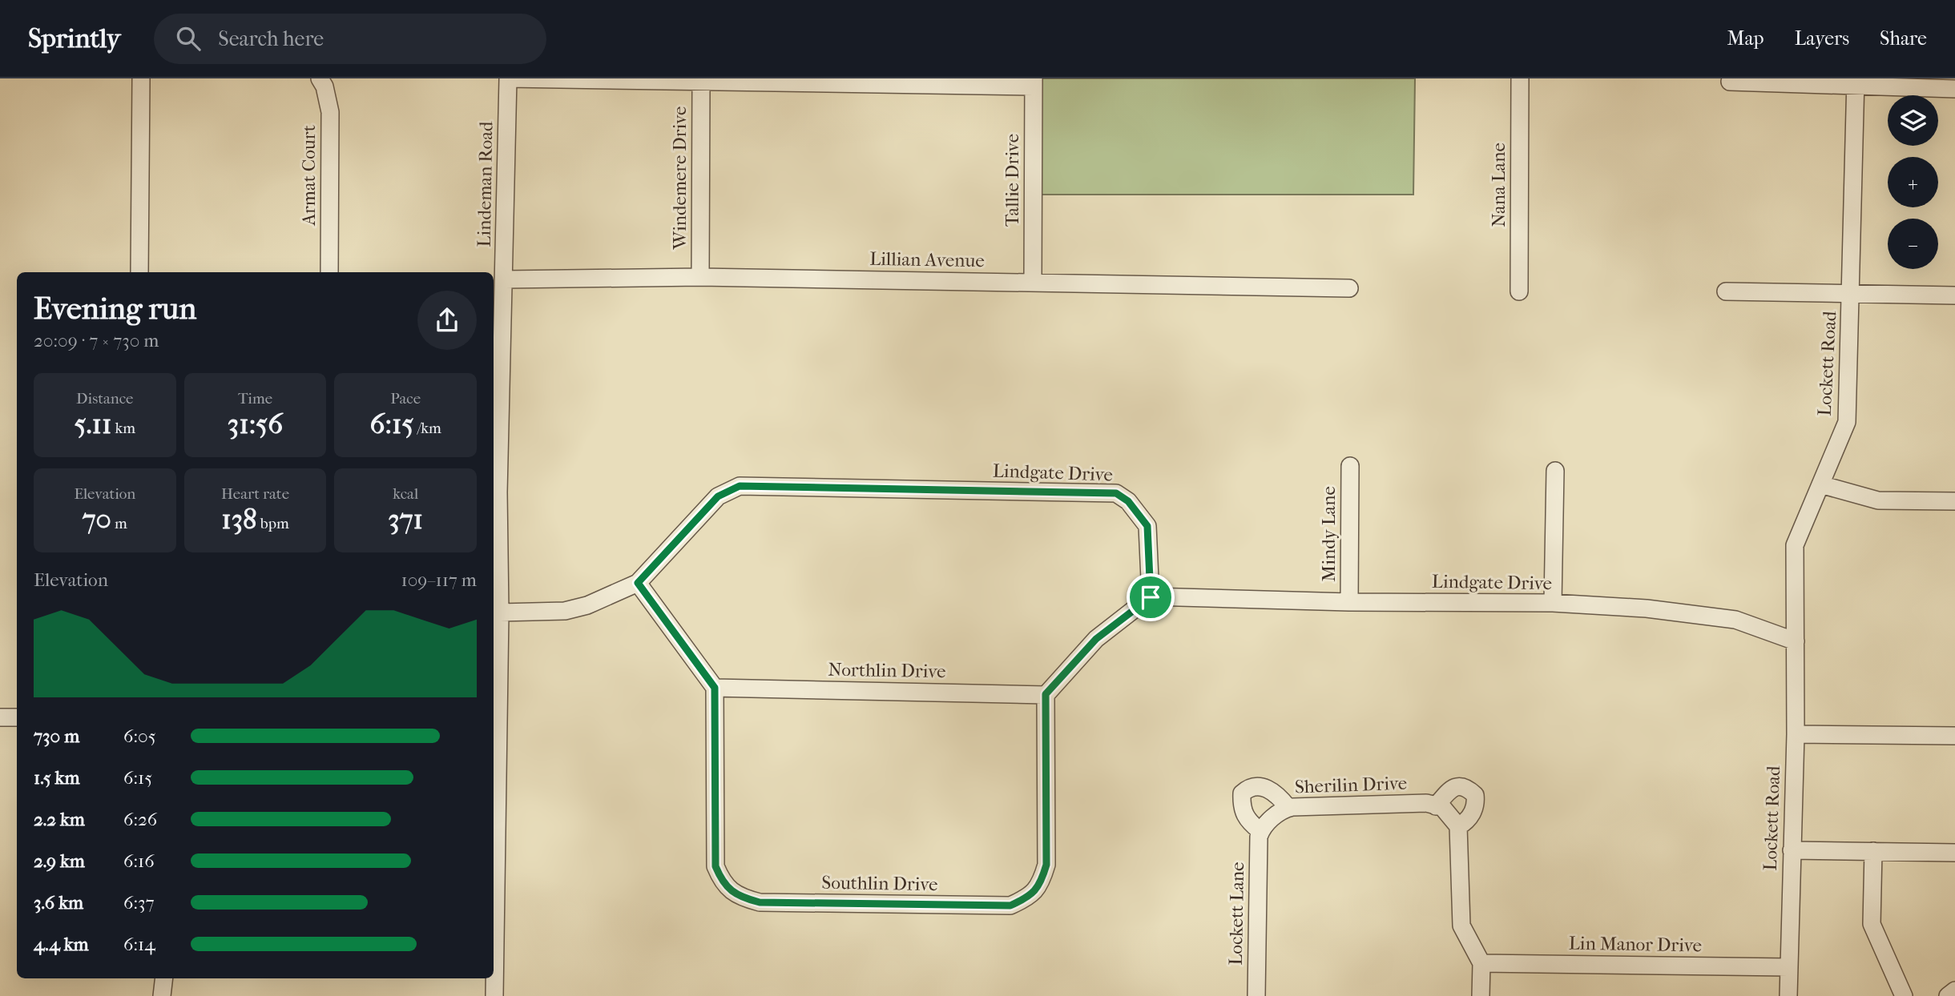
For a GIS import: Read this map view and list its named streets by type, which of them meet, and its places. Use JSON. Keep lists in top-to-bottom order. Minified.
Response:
{"streets":{"street":["Armat Court","Windemere Drive","Tallie Drive","Lindeman Road","Nana Lane","Lillian Avenue","Lockett Road","Lindgate Drive","Mindy Lane","Northlin Drive","Sherilin Drive","Southlin Drive","Lockett Lane","Lin Manor Drive"]},"crossings":[["Windemere Drive","Lillian Avenue"],["Tallie Drive","Lillian Avenue"],["Lindeman Road","Lillian Avenue"],["Lindeman Road","Lindgate Drive"],["Lockett Road","Lindgate Drive"],["Lockett Road","Lin Manor Drive"],["Lindgate Drive","Mindy Lane"],["Northlin Drive","Southlin Drive"],["Sherilin Drive","Lockett Lane"]],"page":{"header":"Sprintly","search":"Search here","nav":["Map","Layers","Share"],"map_buttons":["+","−"],"heading":["Evening run","20:09 · 7 × 730 m"],"stats":[["Distance","5.11 km"],["Time","31:56"],["Pace","6:15 /km"],["Elevation","70 m"],["Heart rate","138 bpm"],["kcal","371"]],"chart":["Elevation","109–117 m"],"list":[{"name":"730 m","note":"6:05"},{"name":"1.5 km","note":"6:15"},{"name":"2.2 km","note":"6:26"},{"name":"2.9 km","note":"6:16"},{"name":"3.6 km","note":"6:37"},{"name":"4.4 km","note":"6:14"}]}}
